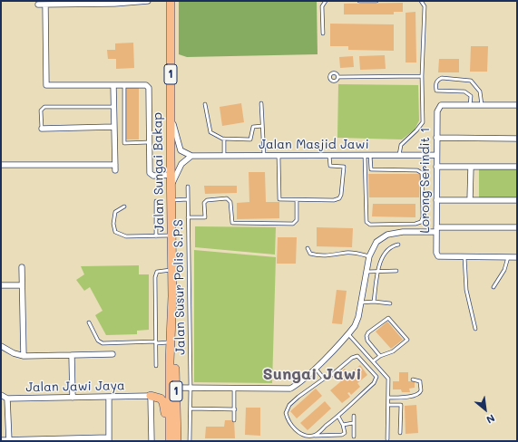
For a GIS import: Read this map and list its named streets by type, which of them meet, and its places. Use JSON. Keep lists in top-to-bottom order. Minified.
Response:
{"streets":{"highway":["1","Jalan Sungai Bakap"],"street":["Jalan Masjid Jawi","Lorong Serindit 1","Jalan Jawi Jaya"],"lane":["Jalan Susur Polis S.P.S"]},"crossings":[["Jalan Masjid Jawi","Lorong Serindit 1"]],"districts":["Sungai Jawi"],"north":"bottom right"}
